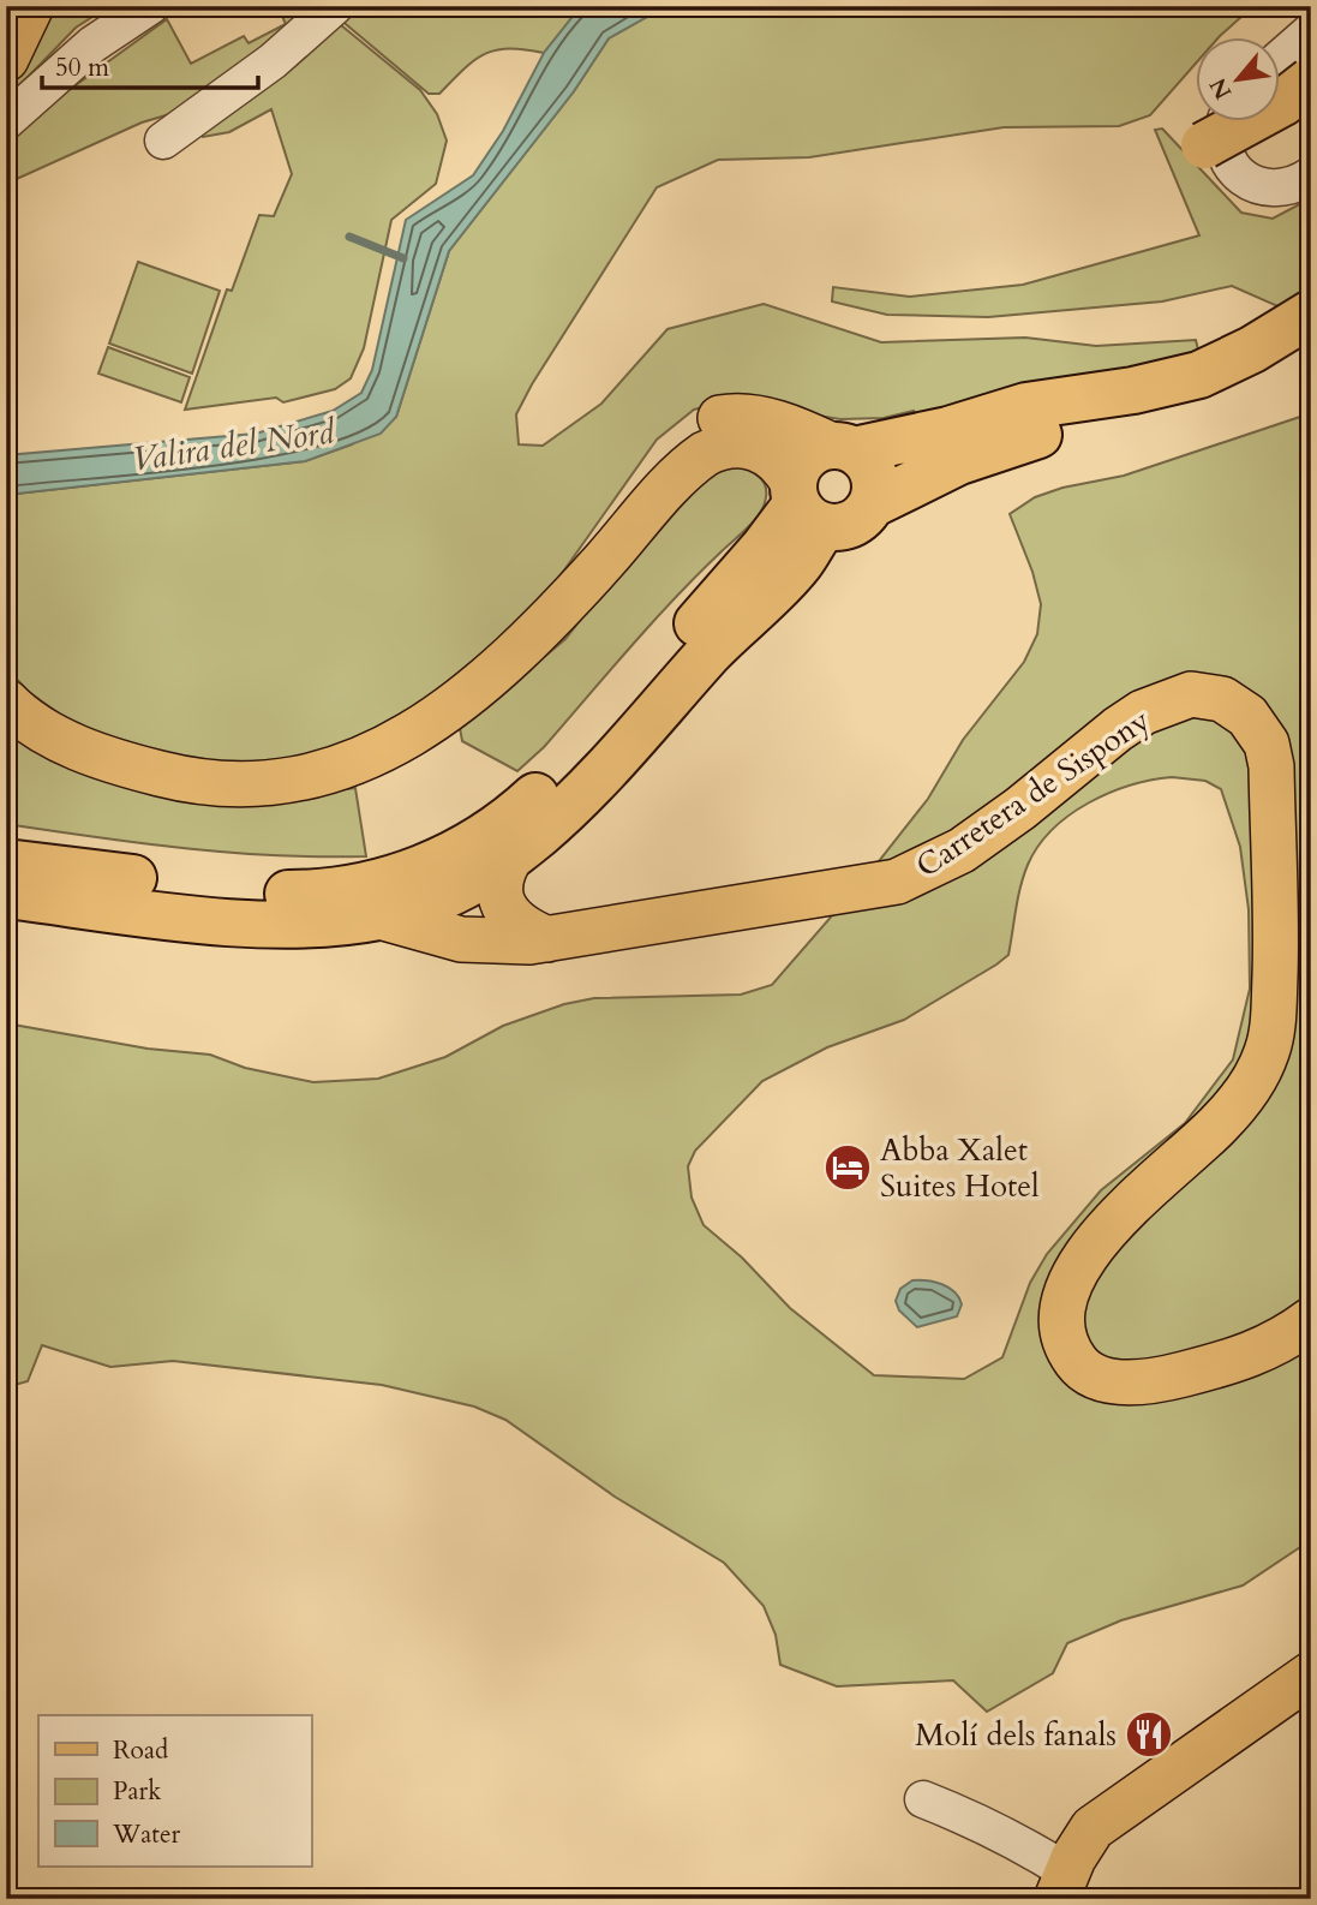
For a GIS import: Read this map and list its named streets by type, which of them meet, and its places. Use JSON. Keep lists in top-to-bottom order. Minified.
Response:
{"streets":{"main road":["Carretera de Sispony"]},"water":["Valira del Nord"],"places":{"hotel":["Abba Xalet Suites Hotel"],"restaurant":["Molí dels fanals"]},"legend":["Road","Park","Water"],"scale_bar":"50 m","north":"bottom left"}
